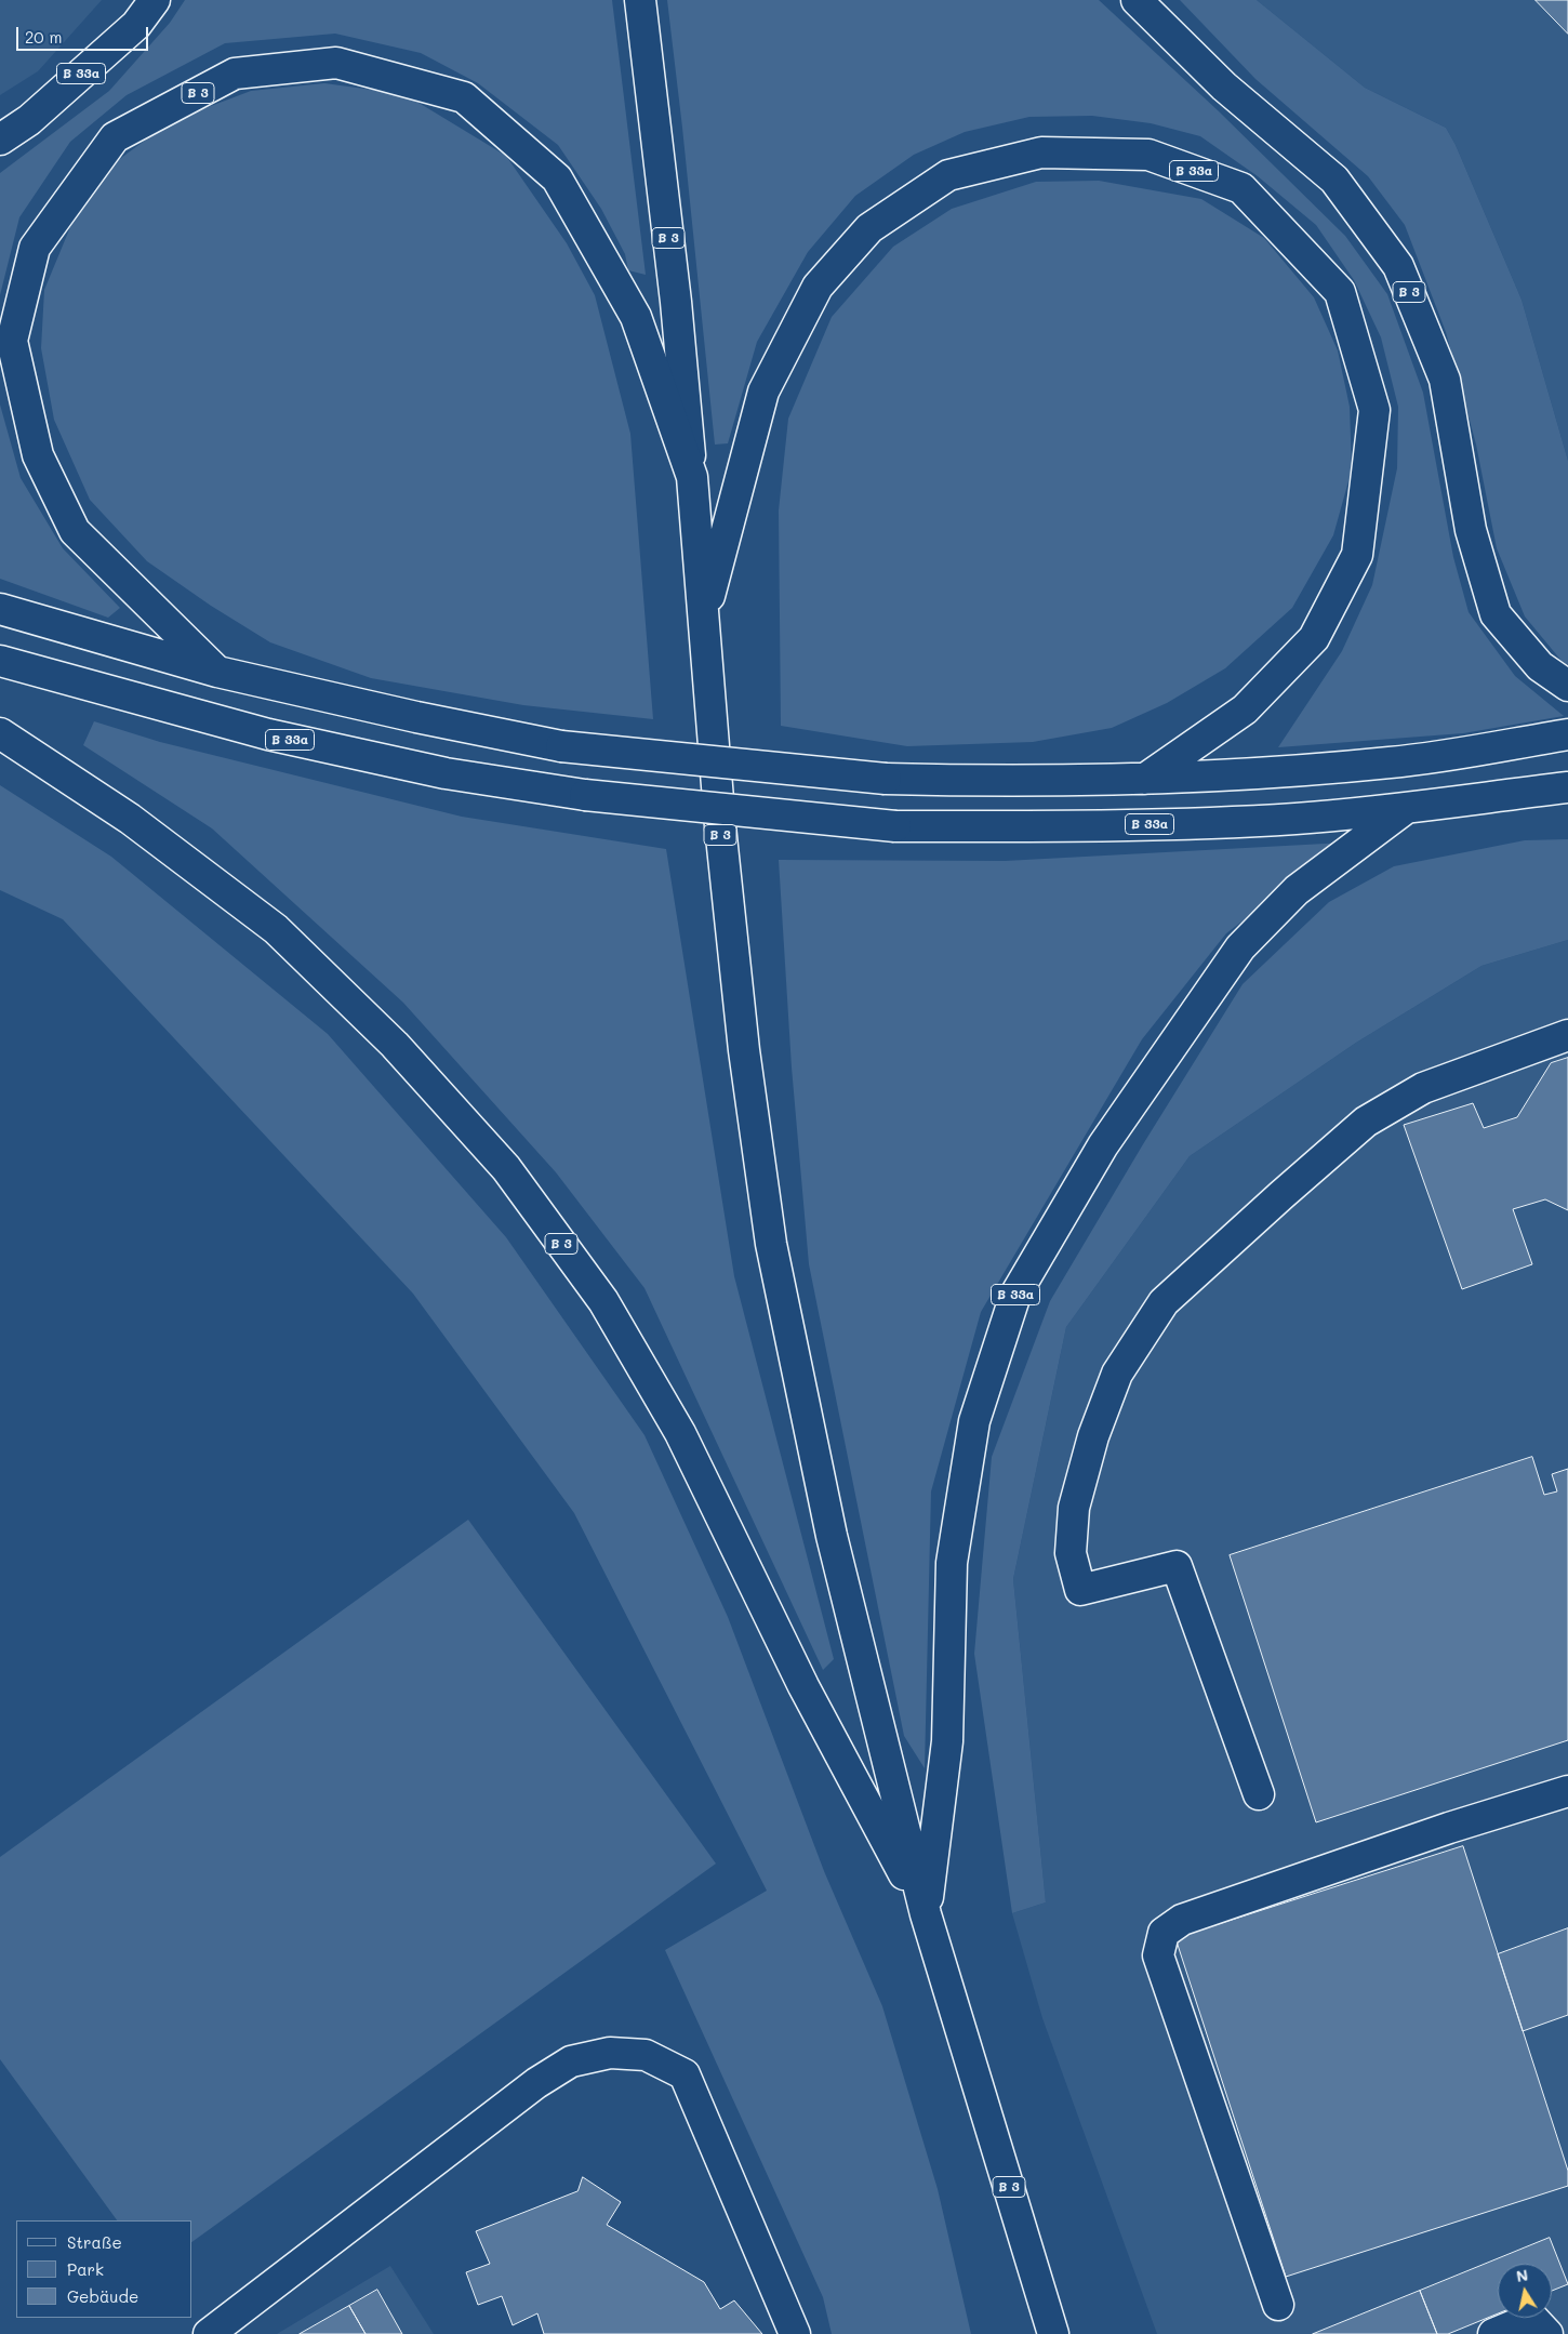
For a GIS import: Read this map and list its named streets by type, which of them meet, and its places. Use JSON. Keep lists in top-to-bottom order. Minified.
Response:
{"streets":{"main road":["B 33a","B 3"]},"crossings":[["B 33a","B 3"]],"legend":["Straße","Park","Gebäude"],"scale_bar":"20 m","north":"top"}
